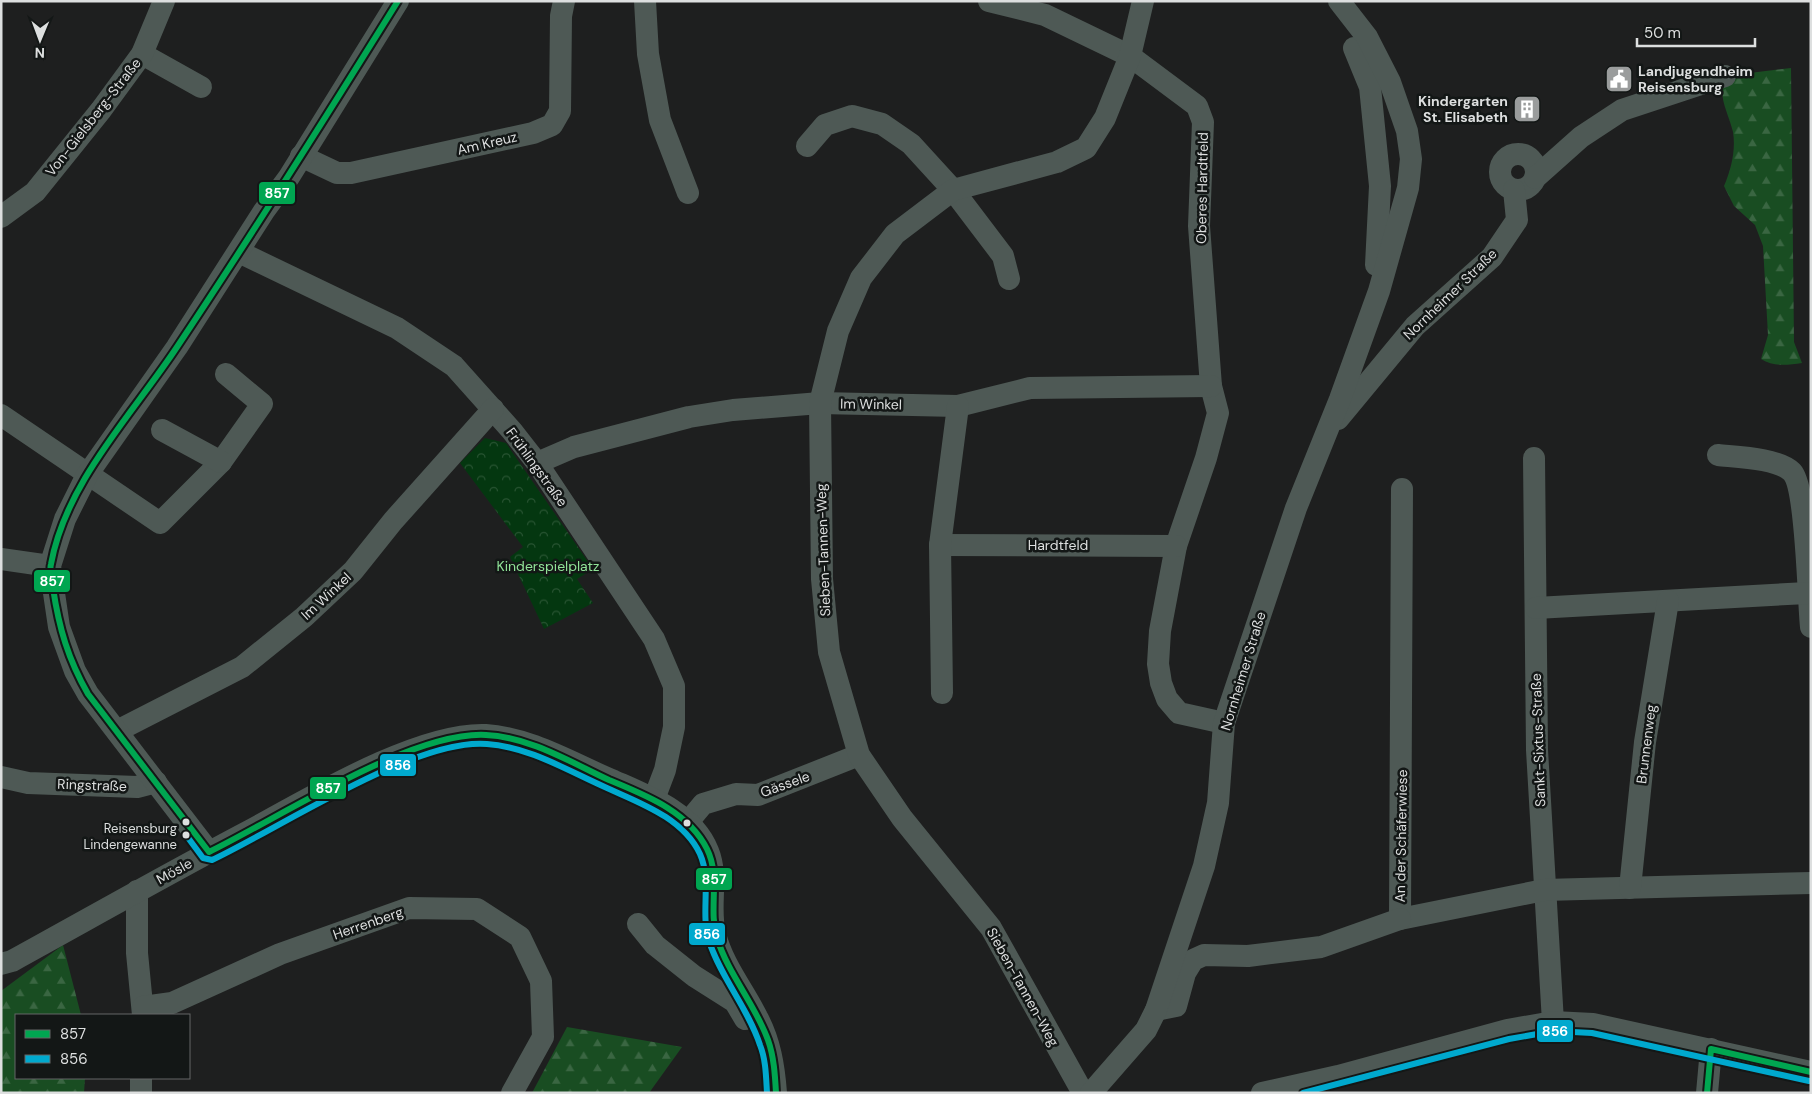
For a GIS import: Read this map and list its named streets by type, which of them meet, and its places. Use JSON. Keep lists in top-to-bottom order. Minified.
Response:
{"streets":{"street":["Von-Gielsberg-Straße","Am Kreuz","Oberes Hardtfeld","Nornheimer Straße","Im Winkel","Frühlingstraße","Hardtfeld","Sieben-Tannen-Weg","Sankt-Sixtus-Straße","Brunnenweg","Gässele","Ringstraße","An der Schäferwiese","Mösle","Herrenberg"]},"crossings":[["Oberes Hardtfeld","Im Winkel"],["Oberes Hardtfeld","Sieben-Tannen-Weg"],["Im Winkel","Frühlingstraße"],["Im Winkel","Sieben-Tannen-Weg"],["Frühlingstraße","Mösle"],["Sieben-Tannen-Weg","Gässele"],["Sankt-Sixtus-Straße","An der Schäferwiese"],["Brunnenweg","An der Schäferwiese"],["Gässele","Mösle"],["Mösle","Herrenberg"]],"parks":["Kinderspielplatz"],"places":{"public building":["Landjugendheim Reisensburg"],"building":["Kindergarten St. Elisabeth"],"other":["Reisensburg Lindengewanne"]},"lines":["transit line 857","transit line 856"],"legend":["857","856"],"scale_bar":"50 m","north":"bottom"}
